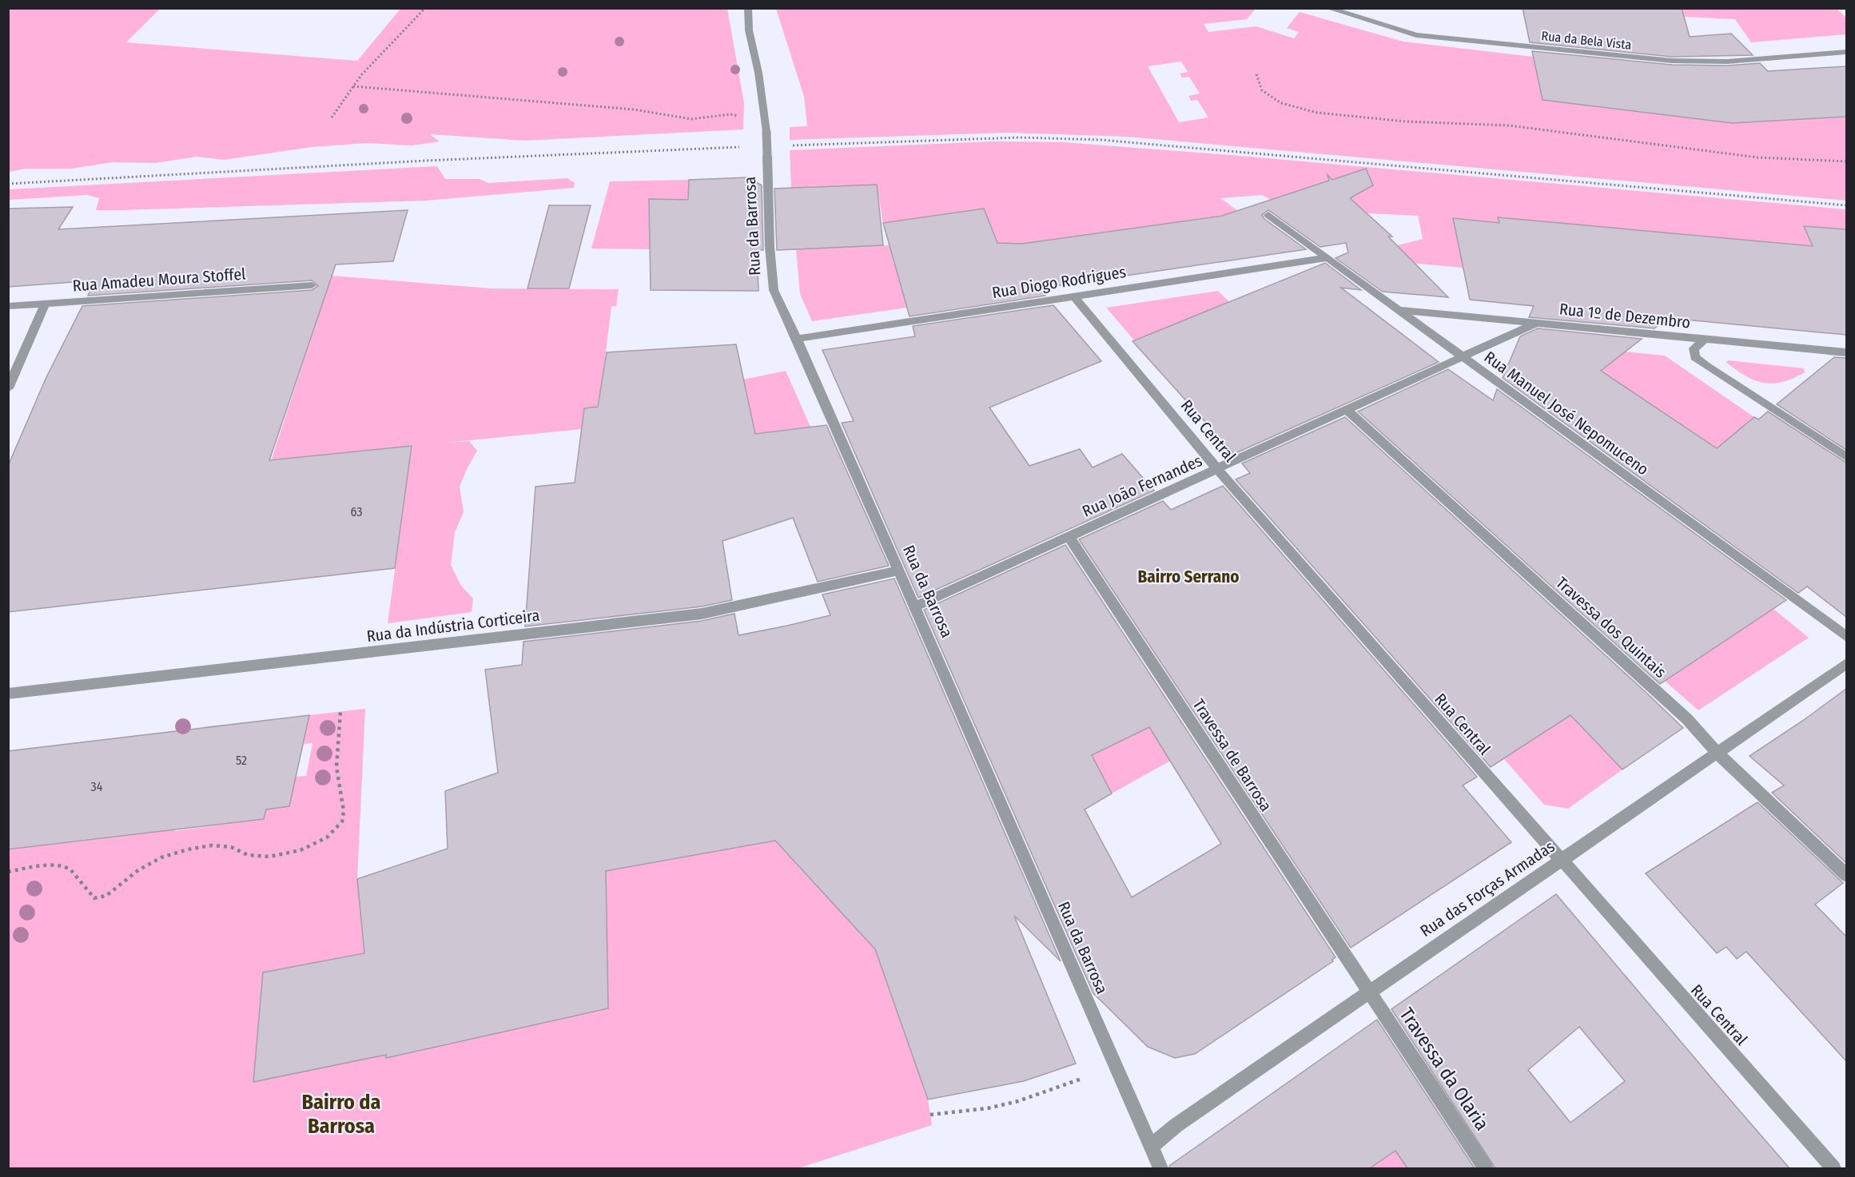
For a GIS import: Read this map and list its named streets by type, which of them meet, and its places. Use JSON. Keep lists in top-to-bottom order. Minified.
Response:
{"streets":{"street":["Rua da Bela Vista","Rua da Barrosa","Rua Amadeu Moura Stoffel","Rua Diogo Rodrigues","Rua 1º de Dezembro","Rua Manuel José Nepomuceno","Rua Central","Rua João Fernandes","Rua da Indústria Corticeira","Travessa dos Quintais","Travessa de Barrosa","Rua das Forças Armadas","Travessa da Olaria"]},"crossings":[["Rua da Barrosa","Rua Diogo Rodrigues"],["Rua da Barrosa","Rua João Fernandes"],["Rua da Barrosa","Rua da Indústria Corticeira"],["Rua da Barrosa","Rua das Forças Armadas"],["Rua Diogo Rodrigues","Rua Manuel José Nepomuceno"],["Rua Diogo Rodrigues","Rua Central"],["Rua 1º de Dezembro","Rua Manuel José Nepomuceno"],["Rua 1º de Dezembro","Rua João Fernandes"],["Rua Manuel José Nepomuceno","Rua João Fernandes"],["Rua Central","Rua João Fernandes"],["Rua Central","Rua das Forças Armadas"],["Rua João Fernandes","Travessa dos Quintais"],["Rua João Fernandes","Travessa de Barrosa"],["Travessa dos Quintais","Rua das Forças Armadas"],["Travessa de Barrosa","Rua das Forças Armadas"],["Travessa de Barrosa","Travessa da Olaria"],["Rua das Forças Armadas","Travessa da Olaria"]],"districts":["Bairro Serrano","Bairro da Barrosa"],"house_numbers":["63","52","34"]}
